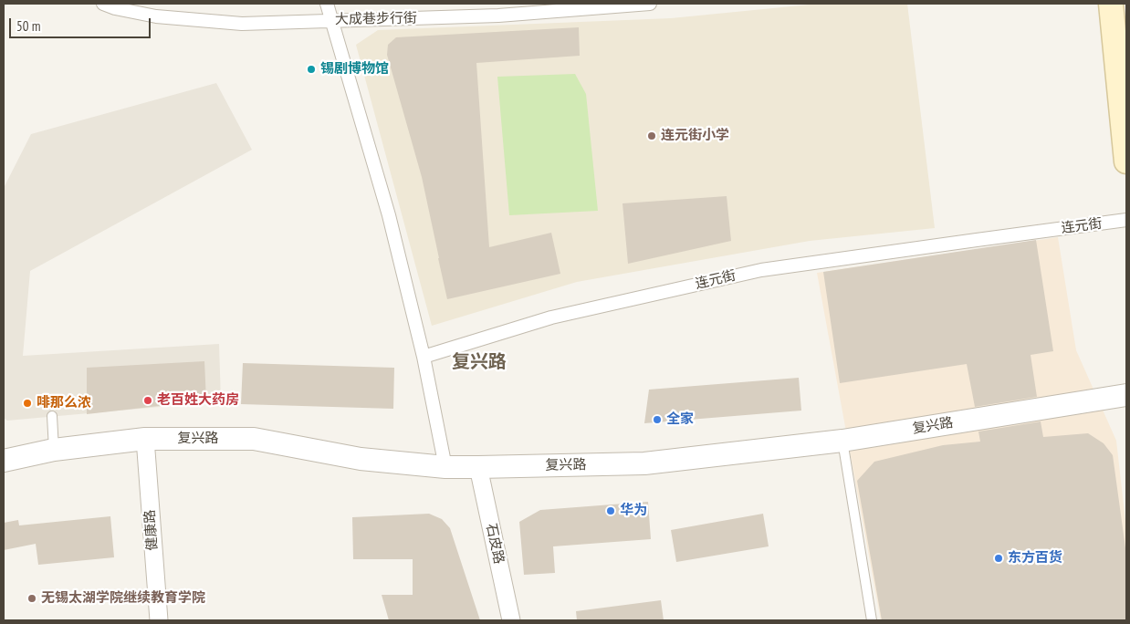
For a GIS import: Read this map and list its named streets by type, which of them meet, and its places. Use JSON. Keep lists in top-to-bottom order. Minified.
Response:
{"streets":{"street":["大成巷步行街","连元街","复兴路","健康路","石皮路"]},"crossings":[["复兴路","健康路"],["复兴路","石皮路"]],"districts":["复兴路"],"places":["锡剧博物馆","连元街小学","老百姓大药房","啡那么浓","全家","华为","东方百货","无锡太湖学院继续教育学院"],"scale_bar":"50 m"}
